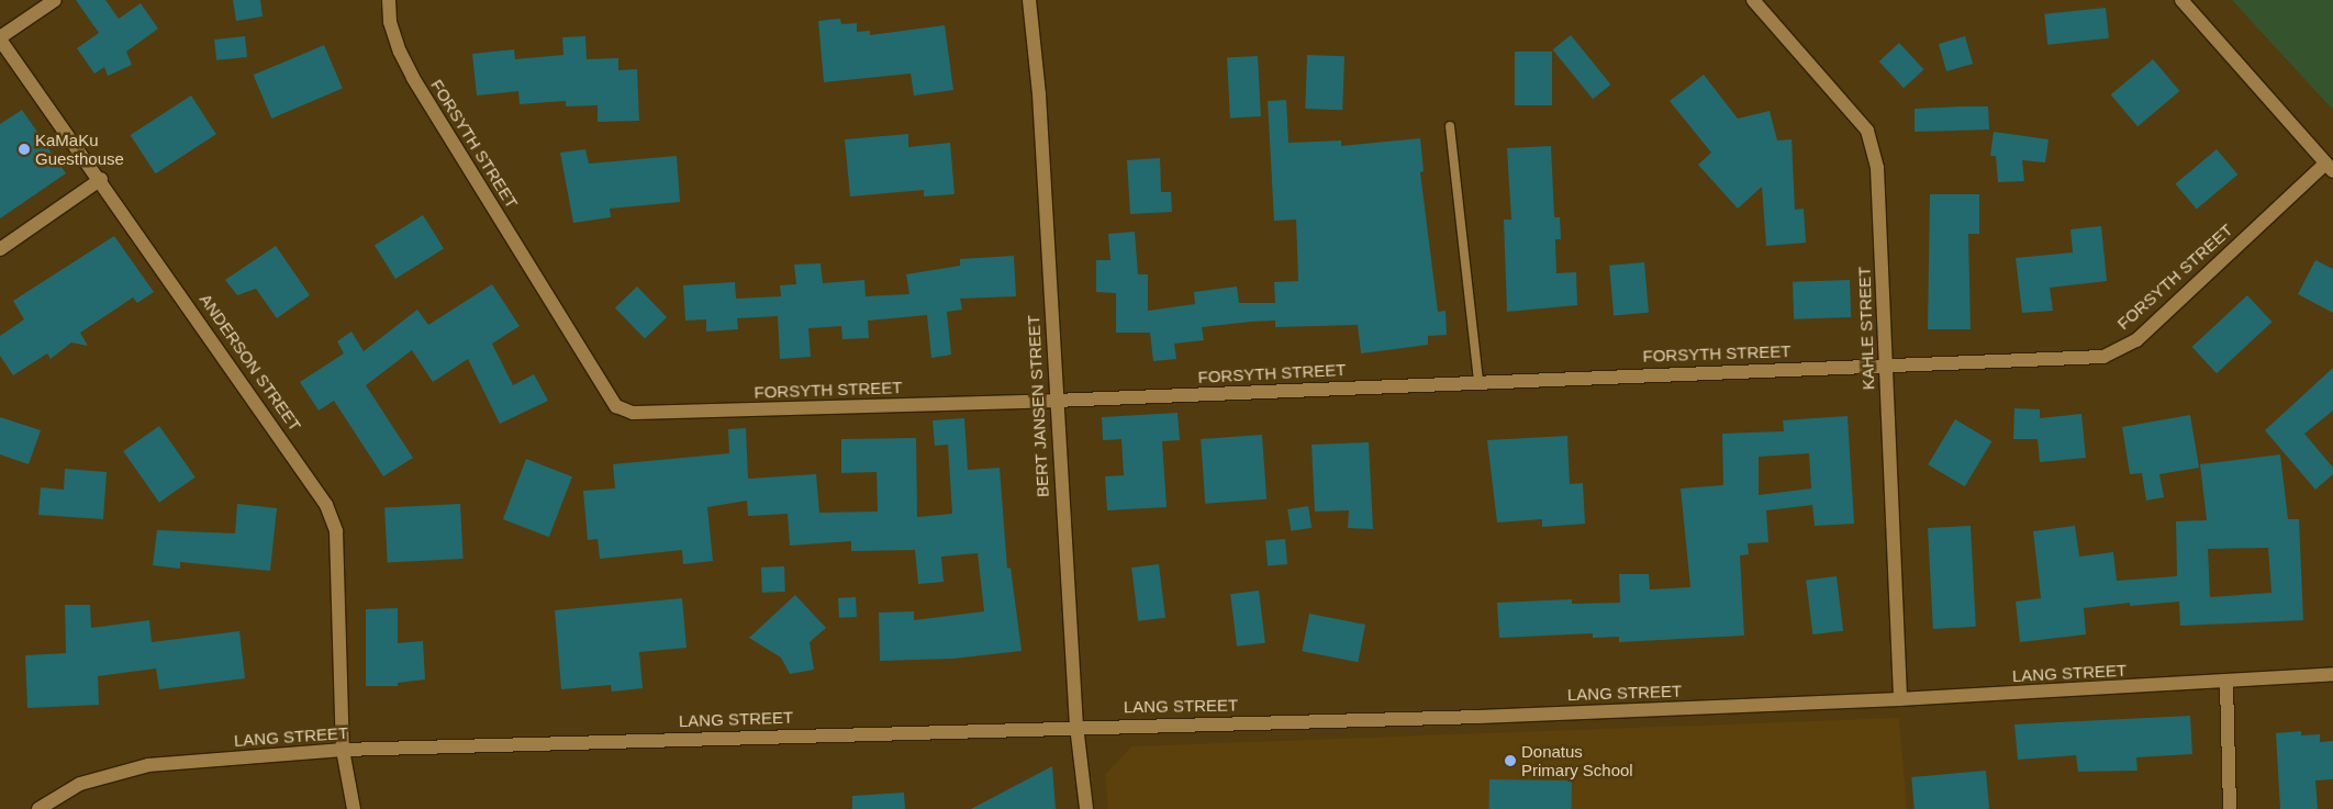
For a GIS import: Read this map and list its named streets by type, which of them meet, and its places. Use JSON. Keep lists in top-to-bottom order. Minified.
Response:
{"streets":{"street":["FORSYTH STREET","KAHLE STREET","ANDERSON STREET","BERT JANSEN STREET","LANG STREET"]},"crossings":[["FORSYTH STREET","KAHLE STREET"],["FORSYTH STREET","BERT JANSEN STREET"],["KAHLE STREET","LANG STREET"],["ANDERSON STREET","LANG STREET"],["BERT JANSEN STREET","LANG STREET"]],"places":["KaMaKu Guesthouse","Donatus Primary School"]}
